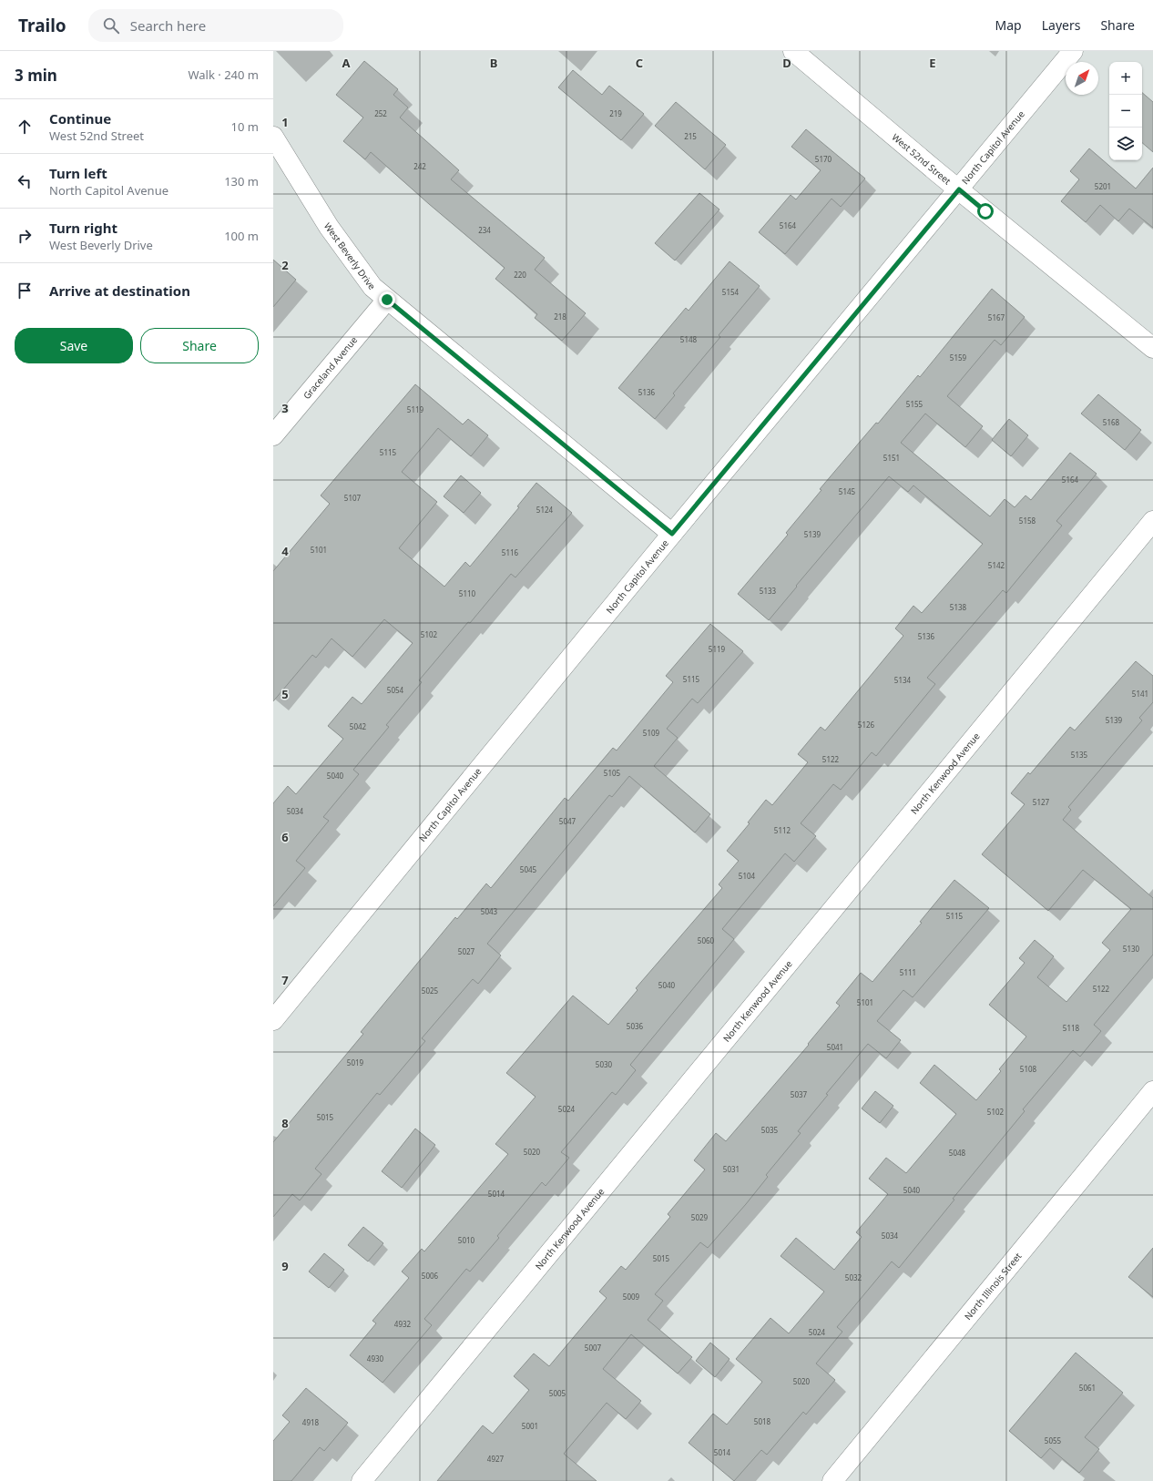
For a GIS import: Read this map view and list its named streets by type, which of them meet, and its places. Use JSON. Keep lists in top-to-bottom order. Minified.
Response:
{"streets":{"street":["North Capitol Avenue","West 52nd Street","West Beverly Drive","Graceland Avenue","North Kenwood Avenue","North Illinois Street"]},"crossings":[["North Capitol Avenue","West 52nd Street"],["North Capitol Avenue","West Beverly Drive"],["West Beverly Drive","Graceland Avenue"]],"house_numbers":["252","219","215","5170","242","5201","5164","234","220","5154","218","5167","5148","5159","5136","5155","5119","5168","5115","5151","5164","5145","5107","5124","5158","5139","5101","5116","5142","5133","5110","5138","5102","5136","5119","5115","5134","5054","5141","5139","5126","5042","5109","5135","5122","5105","5040","5127","5034","5047","5112","5045","5104","5043","5115","5060","5130","5027","5111","5040","5122","5025","5101","5036","5118","5041","5019","5030","5108","5037","5024","5102","5015","5035","5020","5048","5031","5040","5014","5029","5034","5010","5015","5006","5032","5009","4932","5024","5007","4930","5020","5061","5005","5018","4918","5001","5055","5014","4927"],"north":"top right","page":{"header":"Trailo","search":"Search here","nav":["Map","Layers","Share"],"heading":["3 min","Walk · 240 m"],"map_buttons":["+","−"],"list":[["Continue","West 52nd Street","10 m"],["Turn left","North Capitol Avenue","130 m"],["Turn right","West Beverly Drive","100 m"],"Arrive at destination"],"buttons":["Save","Share"]},"grid":{"columns":["A","B","C","D","E"],"rows":["1","2","3","4","5","6","7","8","9"]}}
